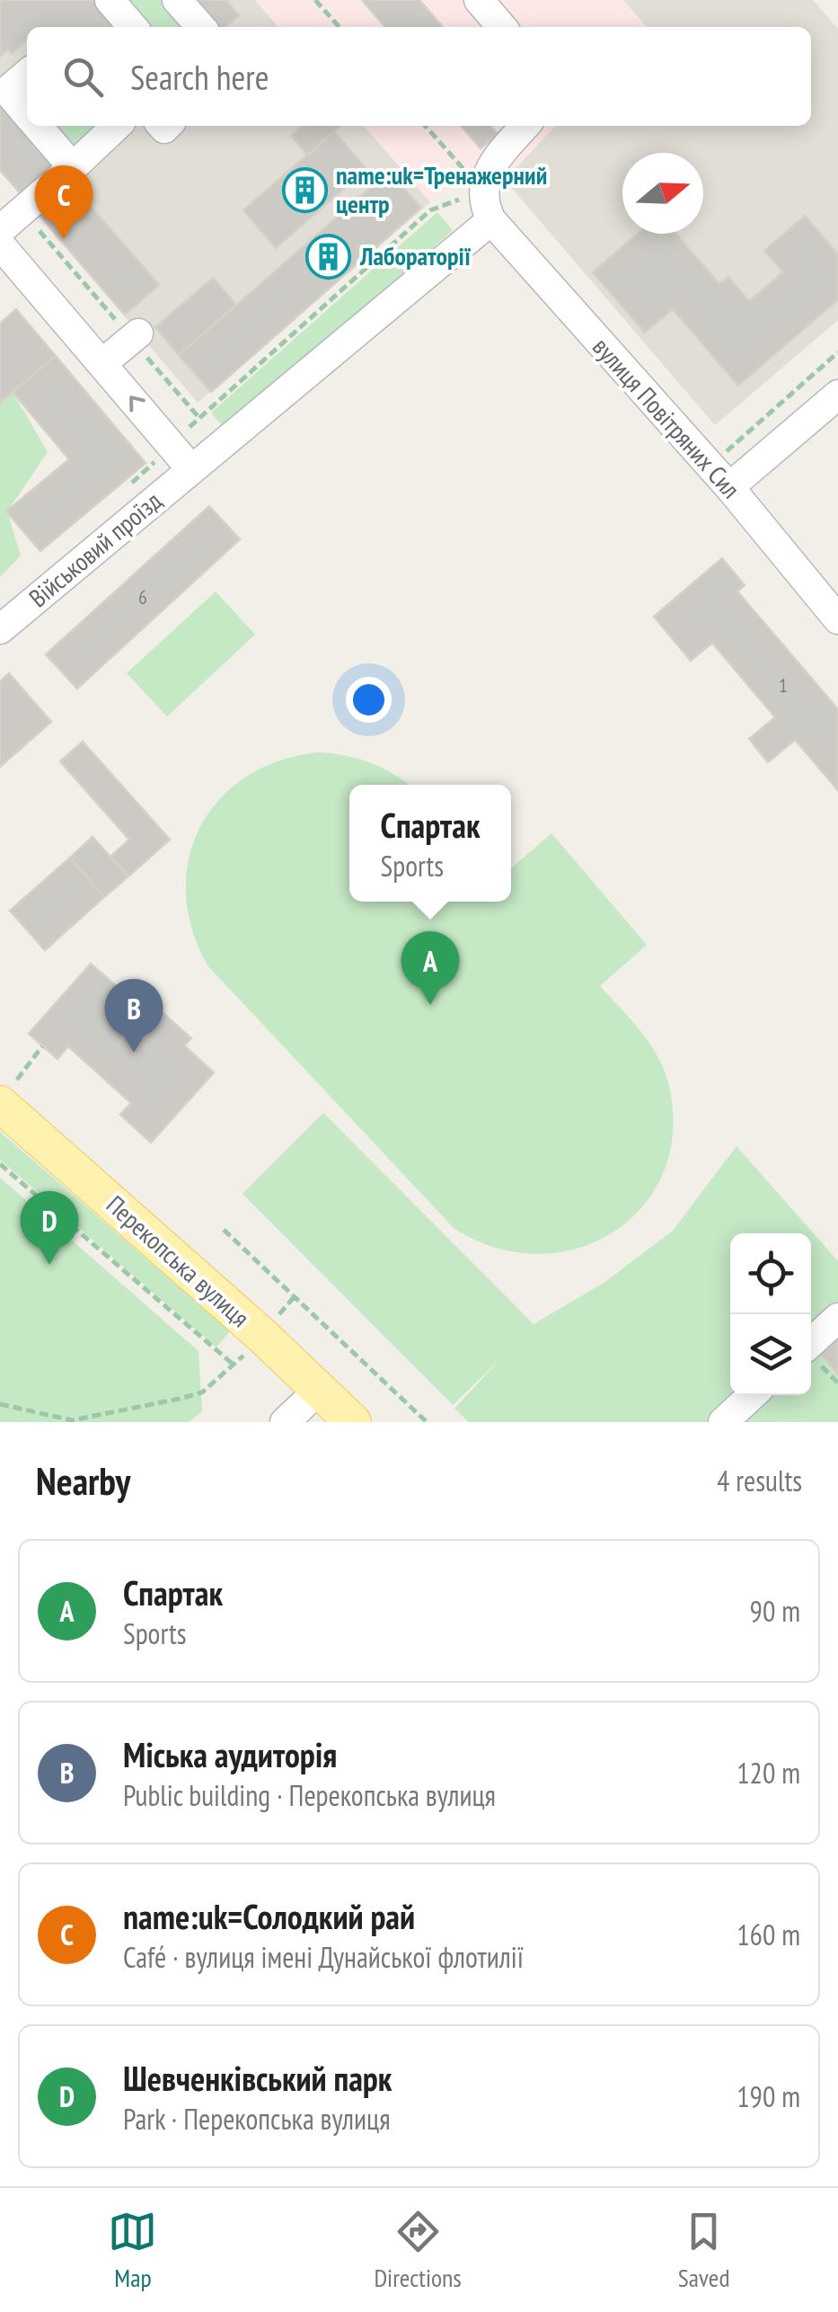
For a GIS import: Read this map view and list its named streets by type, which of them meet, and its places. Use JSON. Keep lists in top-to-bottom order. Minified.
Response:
{"streets":{"main road":["Перекопська вулиця"],"street":["вулиця Повітряних Сил","Військовий проїзд"]},"crossings":[["вулиця Повітряних Сил","Військовий проїзд"]],"places":{"building":["name:uk=Тренажерний центр","Лабораторії"]},"house_numbers":["6","1"],"north":"right","page":{"search":"Search here","pins":["C","A","B","D"],"popup":["Спартак","Sports"],"heading":["Nearby","4 results"],"list":[{"mark":"A","name":"Спартак","note":"Sports","value":"90 m"},{"mark":"B","name":"Міська аудиторія","note":"Public building · Перекопська вулиця","value":"120 m"},{"mark":"C","name":"name:uk=Солодкий рай","note":"Café · вулиця імені Дунайської флотилії","value":"160 m"},{"mark":"D","name":"Шевченківський парк","note":"Park · Перекопська вулиця","value":"190 m"}],"nav":["Map","Directions","Saved"]}}
